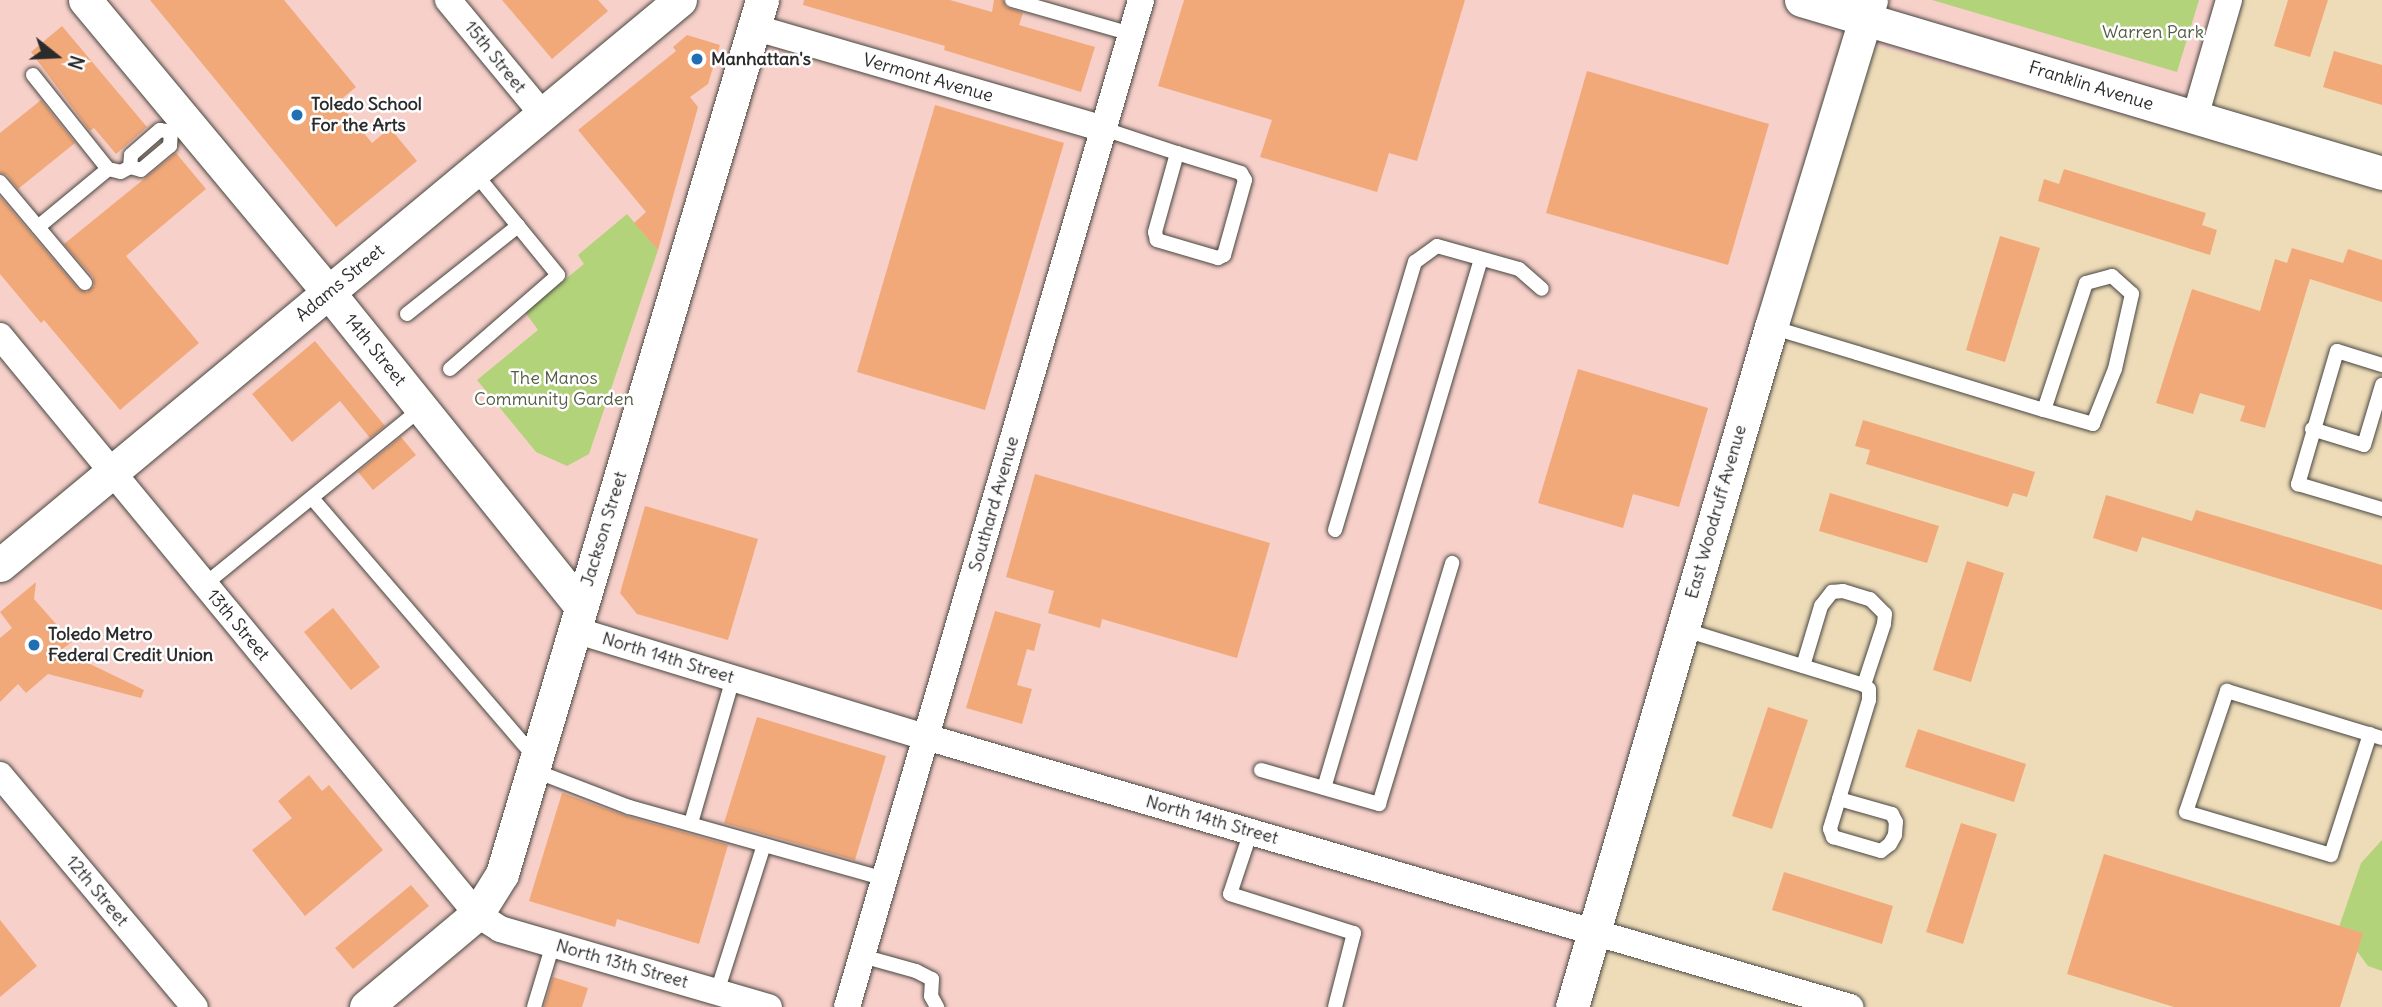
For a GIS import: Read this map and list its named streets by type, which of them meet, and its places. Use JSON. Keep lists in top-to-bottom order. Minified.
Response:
{"streets":{"street":["15th Street","Vermont Avenue","Franklin Avenue","Adams Street","14th Street","Southard Avenue","East Woodruff Avenue","Jackson Street","13th Street","North 14th Street","12th Street","North 13th Street"]},"crossings":[["15th Street","Adams Street"],["Vermont Avenue","Southard Avenue"],["Vermont Avenue","Jackson Street"],["Franklin Avenue","East Woodruff Avenue"],["Adams Street","14th Street"],["Adams Street","13th Street"],["14th Street","Jackson Street"],["14th Street","North 14th Street"],["Southard Avenue","North 14th Street"],["East Woodruff Avenue","North 14th Street"],["Jackson Street","13th Street"],["Jackson Street","North 14th Street"],["Jackson Street","North 13th Street"],["13th Street","North 13th Street"]],"parks":["Warren Park","The Manos Community Garden"],"places":["Manhattan's","Toledo School For the Arts","Toledo Metro Federal Credit Union"],"north":"right"}
